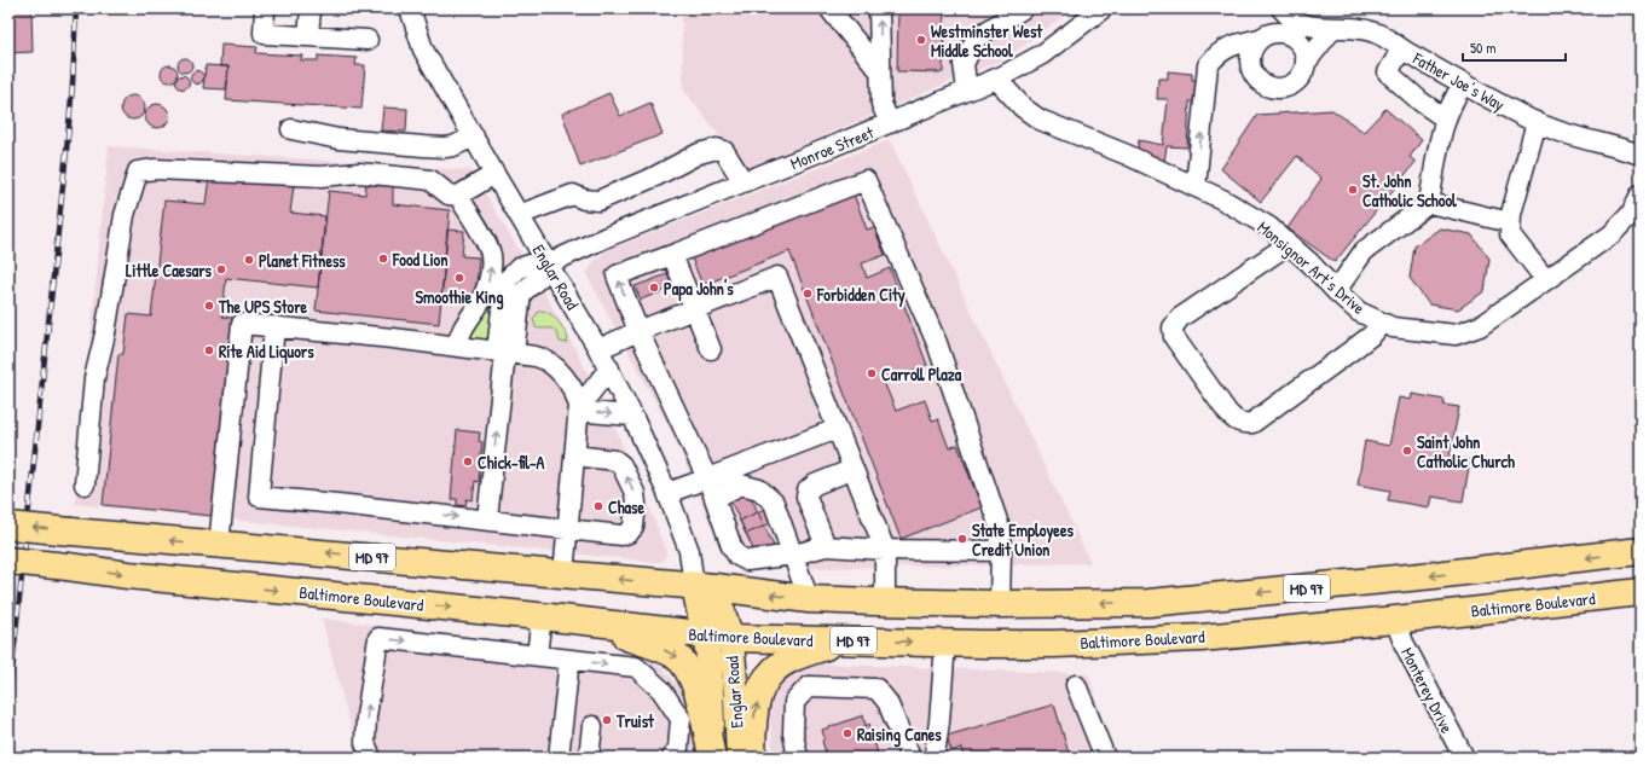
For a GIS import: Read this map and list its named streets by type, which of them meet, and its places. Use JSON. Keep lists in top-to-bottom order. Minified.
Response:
{"streets":{"highway":["MD 97","Baltimore Boulevard"],"main road":["Englar Road"],"street":["Father Joe’s Way","Monroe Street","Monsignor Art’s Drive","Monterey Drive"]},"crossings":[["Monroe Street","Monsignor Art’s Drive"],["Monroe Street","Englar Road"],["Englar Road","MD 97"],["Englar Road","Baltimore Boulevard"],["Baltimore Boulevard","Monterey Drive"]],"places":["Westminster West Middle School","St. John Catholic School","Food Lion","Planet Fitness","Little Caesars","Smoothie King","Papa John's","Forbidden City","The UPS Store","Rite Aid Liquors","Carroll Plaza","Saint John Catholic Church","Chick-fil-A","Chase","State Employees Credit Union","Truist","Raising Canes"],"scale_bar":"50 m"}
